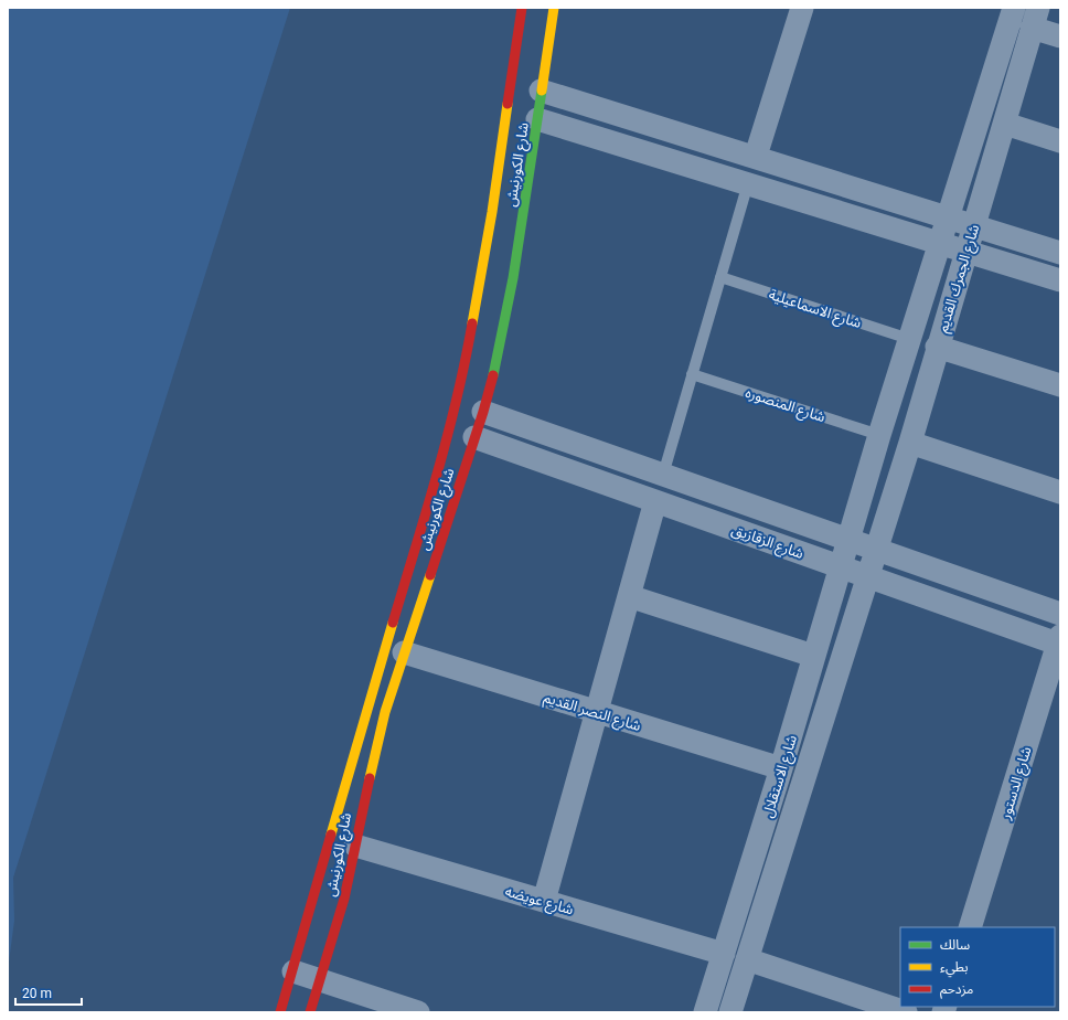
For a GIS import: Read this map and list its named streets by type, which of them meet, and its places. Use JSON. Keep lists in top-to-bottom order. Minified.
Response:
{"streets":{"main road":["شارع الكورنيش"],"street":["شارع الجمرك القديم","شارع الزقازيق","شارع النصر القديم","شارع الاستقلال","شارع الدستور","شارع عويضه"],"lane":["شارع الاسماعيلية","شارع المنصوره"]},"crossings":[["شارع الكورنيش","شارع الزقازيق"],["شارع الكورنيش","شارع النصر القديم"],["شارع الكورنيش","شارع عويضه"],["شارع الجمرك القديم","شارع الاسماعيلية"],["شارع الجمرك القديم","شارع المنصوره"],["شارع الجمرك القديم","شارع الزقازيق"],["شارع الجمرك القديم","شارع الاستقلال"],["شارع الزقازيق","شارع الاستقلال"],["شارع الزقازيق","شارع الدستور"],["شارع النصر القديم","شارع الاستقلال"],["شارع الاستقلال","شارع عويضه"]],"legend":["سالك","بطيء","مزدحم"],"scale_bar":"20 m"}
